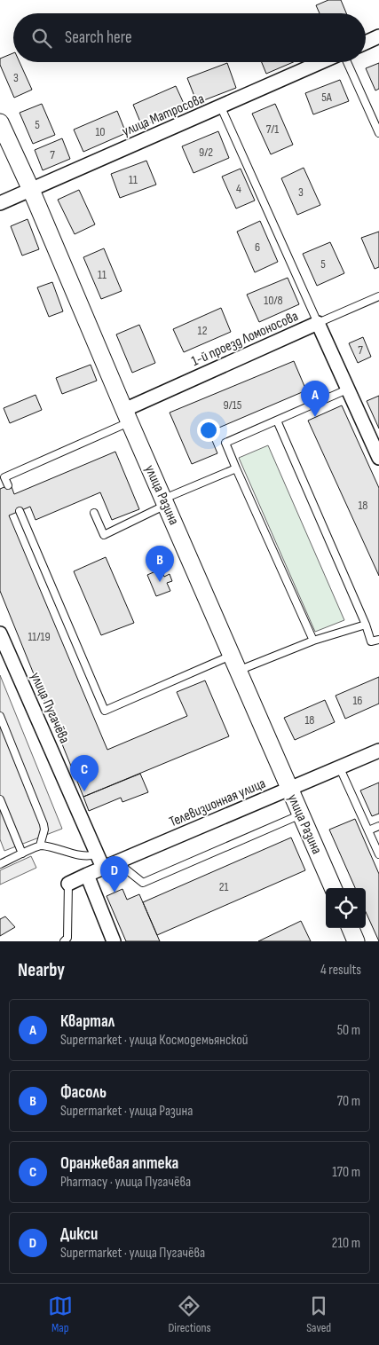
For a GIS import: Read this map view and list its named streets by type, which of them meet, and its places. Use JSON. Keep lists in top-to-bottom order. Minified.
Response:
{"streets":{"street":["улица Матросова","1-й проезд Ломоносова","улица Разина","улица Пугачёва","Телевизионная улица"]},"crossings":[["улица Матросова","улица Разина"],["1-й проезд Ломоносова","улица Разина"],["улица Разина","Телевизионная улица"],["улица Пугачёва","Телевизионная улица"]],"house_numbers":["3","5А","5","7/1","10","9/2","7","11","4","3","6","5","11","10/8","12","7","9/15","18","11/19","16","18","21"],"page":{"search":"Search here","pins":["A","B","C","D"],"heading":["Nearby","4 results"],"list":[{"mark":"A","name":"Квартал","note":"Supermarket · улица Космодемьянской","value":"50 m"},{"mark":"B","name":"Фасоль","note":"Supermarket · улица Разина","value":"70 m"},{"mark":"C","name":"Оранжевая аптека","note":"Pharmacy · улица Пугачёва","value":"170 m"},{"mark":"D","name":"Дикси","note":"Supermarket · улица Пугачёва","value":"210 m"}],"nav":["Map","Directions","Saved"]}}
